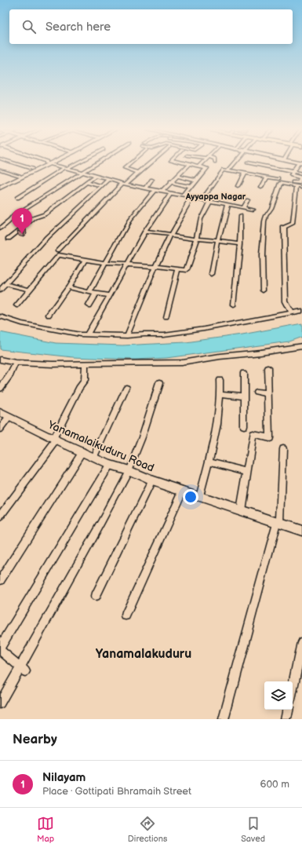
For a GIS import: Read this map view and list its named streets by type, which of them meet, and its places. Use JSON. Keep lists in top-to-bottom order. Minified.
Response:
{"streets":{"street":["Yanamalaikuduru Road"]},"districts":["Ayyappa Nagar","Yanamalakuduru"],"page":{"search":"Search here","pins":"1","heading":"Nearby","list":[{"mark":"1","name":"Nilayam","note":"Place · Gottipati Bhramaih Street","value":"600 m"}],"nav":["Map","Directions","Saved"]}}
